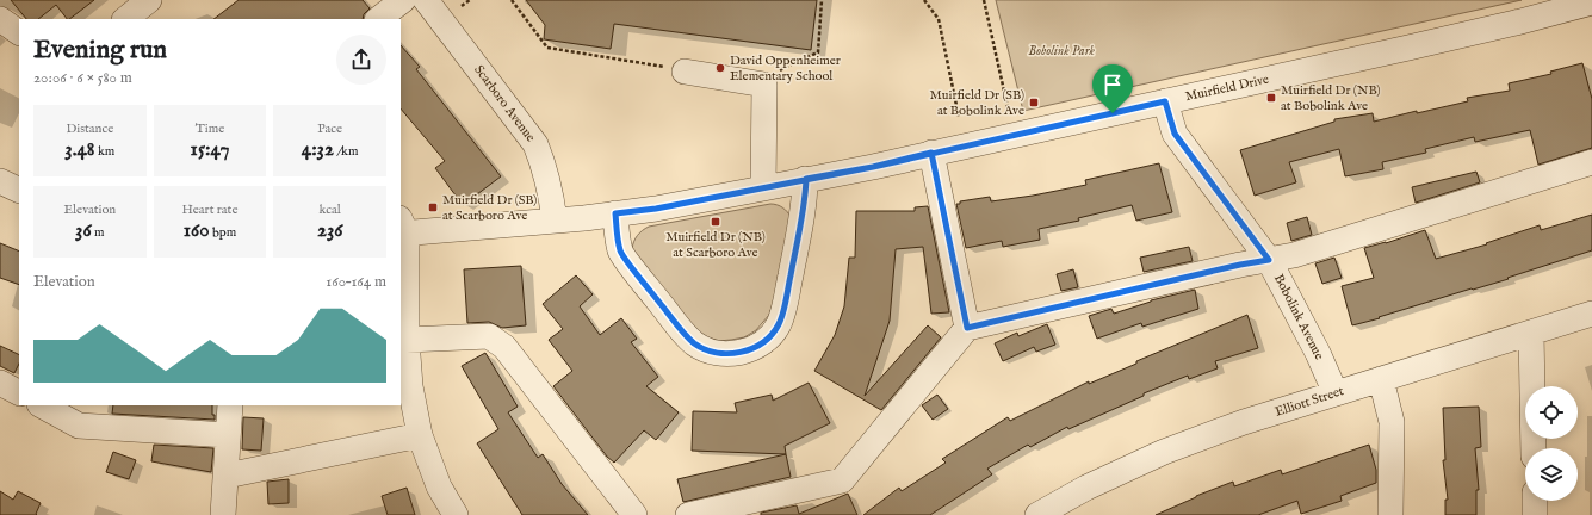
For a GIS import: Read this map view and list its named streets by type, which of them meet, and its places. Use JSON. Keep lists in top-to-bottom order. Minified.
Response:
{"streets":{"street":["Muirfield Drive","Scarboro Avenue","Bobolink Avenue","Elliott Street"]},"crossings":[["Muirfield Drive","Scarboro Avenue"],["Muirfield Drive","Bobolink Avenue"],["Bobolink Avenue","Elliott Street"]],"parks":["Bobolink Park"],"places":{"other":["David Oppenheimer Elementary School"],"transit":["Muirfield Dr (NB) at Bobolink Ave","Muirfield Dr (SB) at Bobolink Ave","Muirfield Dr (SB) at Scarboro Ave","Muirfield Dr (NB) at Scarboro Ave"]},"page":{"heading":["Evening run","20:06 · 6 × 580 m"],"stats":[["Distance","3.48 km"],["Time","15:47"],["Pace","4:32 /km"],["Elevation","36 m"],["Heart rate","160 bpm"],["kcal","236"]],"chart":["Elevation","160–164 m"]}}
